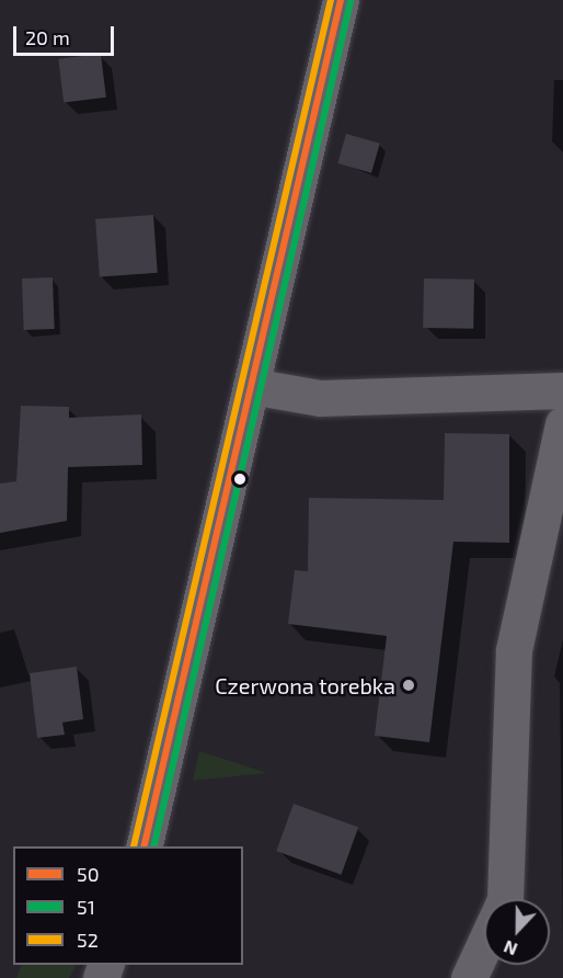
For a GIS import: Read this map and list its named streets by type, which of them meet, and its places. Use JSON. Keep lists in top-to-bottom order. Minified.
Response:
{"places":["Czerwona torebka"],"lines":["transit line 50","transit line 52","transit line 51"],"legend":["50","51","52"],"scale_bar":"20 m","north":"bottom"}
